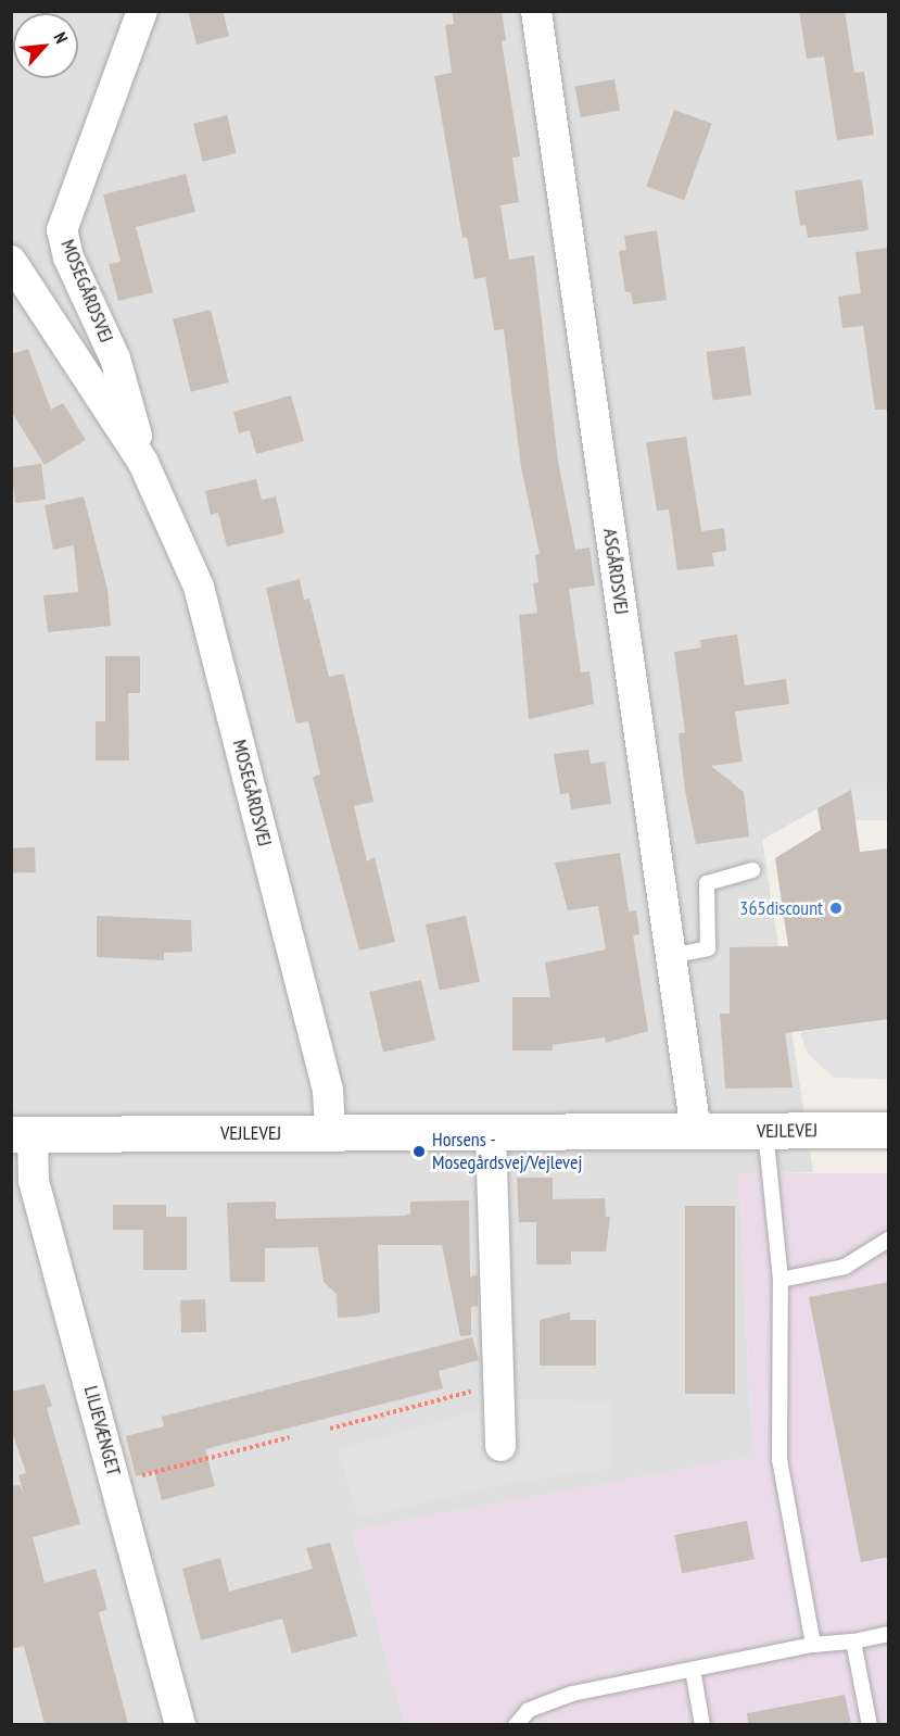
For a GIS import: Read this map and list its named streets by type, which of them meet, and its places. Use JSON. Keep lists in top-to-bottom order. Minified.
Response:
{"streets":{"street":["MOSEGÅRDSVEJ","ASGÅRDSVEJ","VEJLEVEJ","LILJEVÆNGET"]},"crossings":[["MOSEGÅRDSVEJ","VEJLEVEJ"],["ASGÅRDSVEJ","VEJLEVEJ"],["VEJLEVEJ","LILJEVÆNGET"]],"places":["365discount","Horsens - Mosegårdsvej/Vejlevej"],"north":"top right"}
